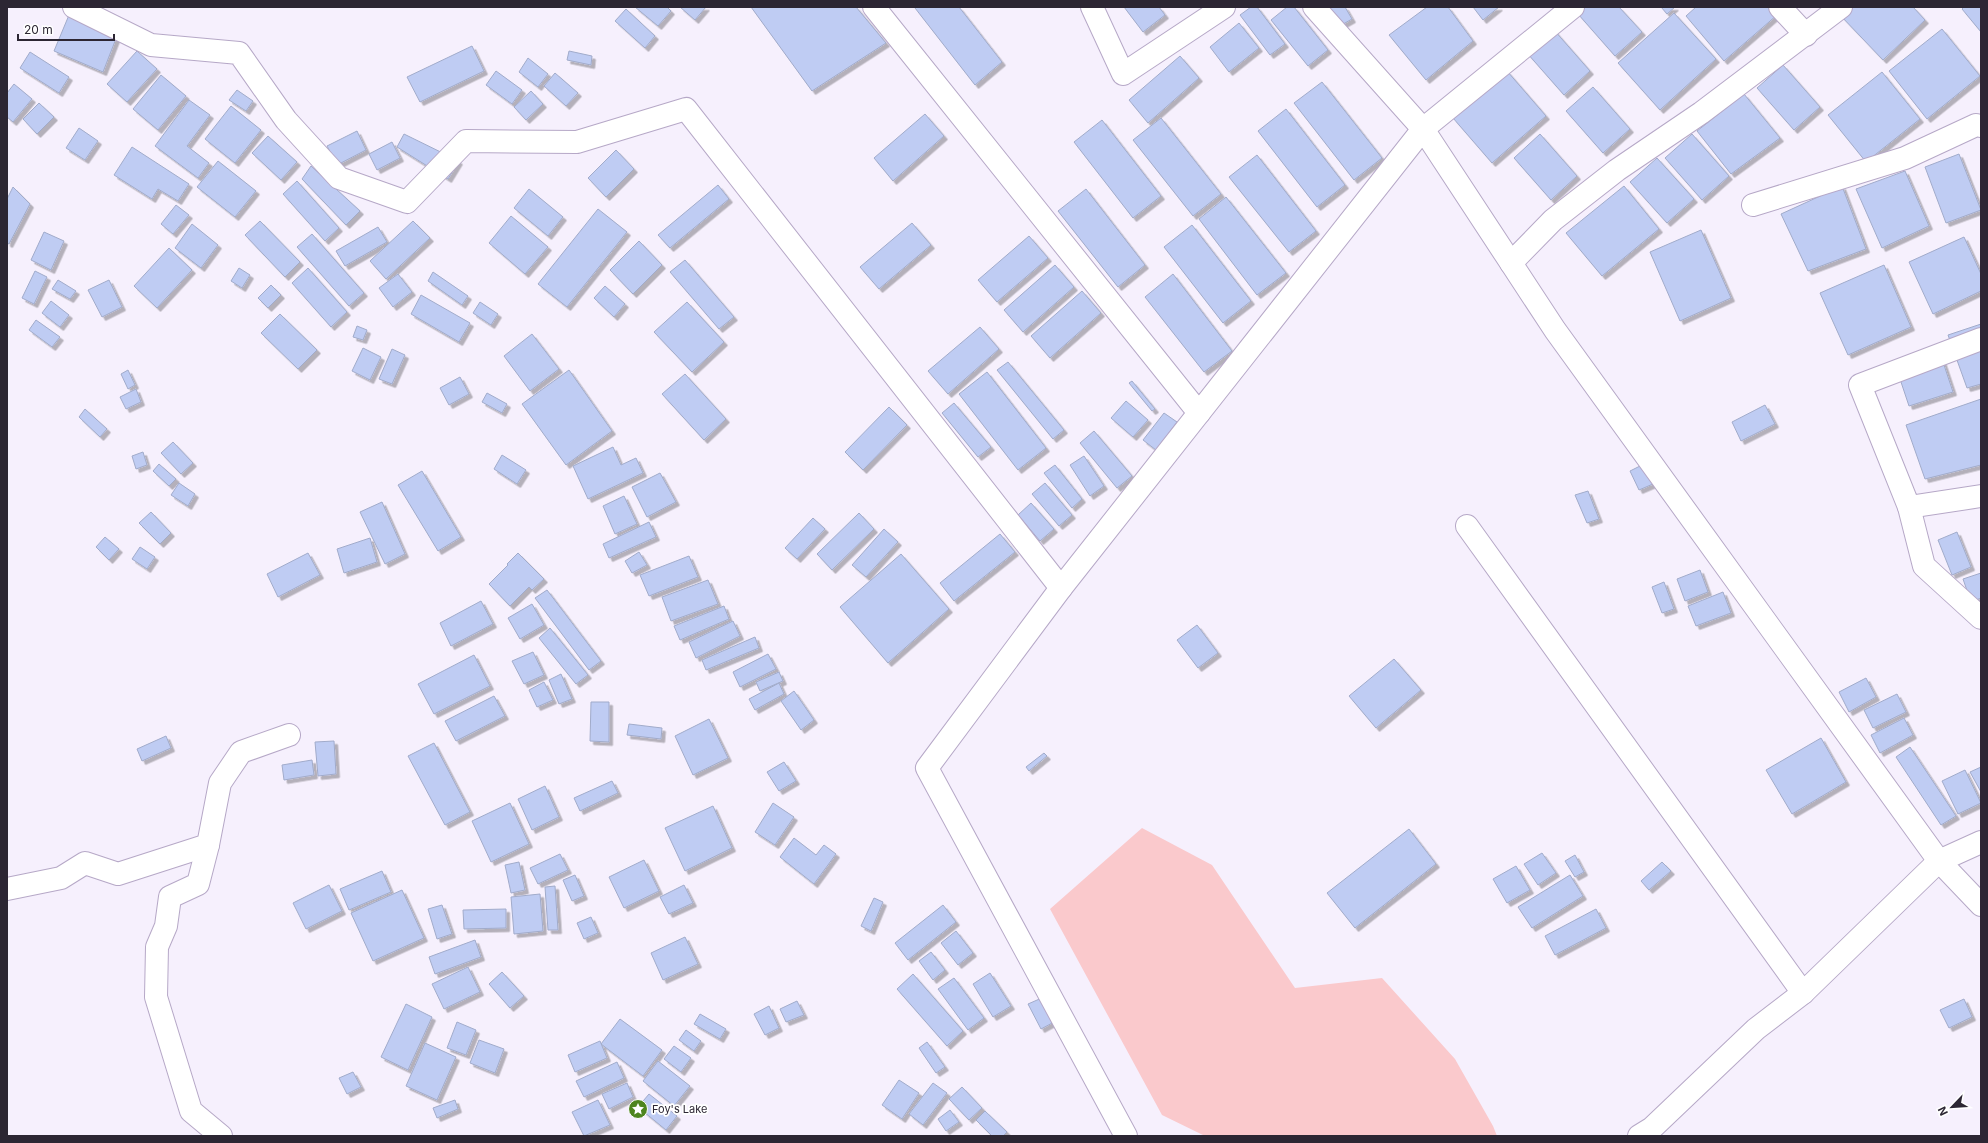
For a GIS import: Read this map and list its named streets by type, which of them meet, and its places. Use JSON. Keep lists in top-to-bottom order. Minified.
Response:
{"places":{"place":["Foy's Lake"]},"scale_bar":"20 m","north":"bottom left"}
